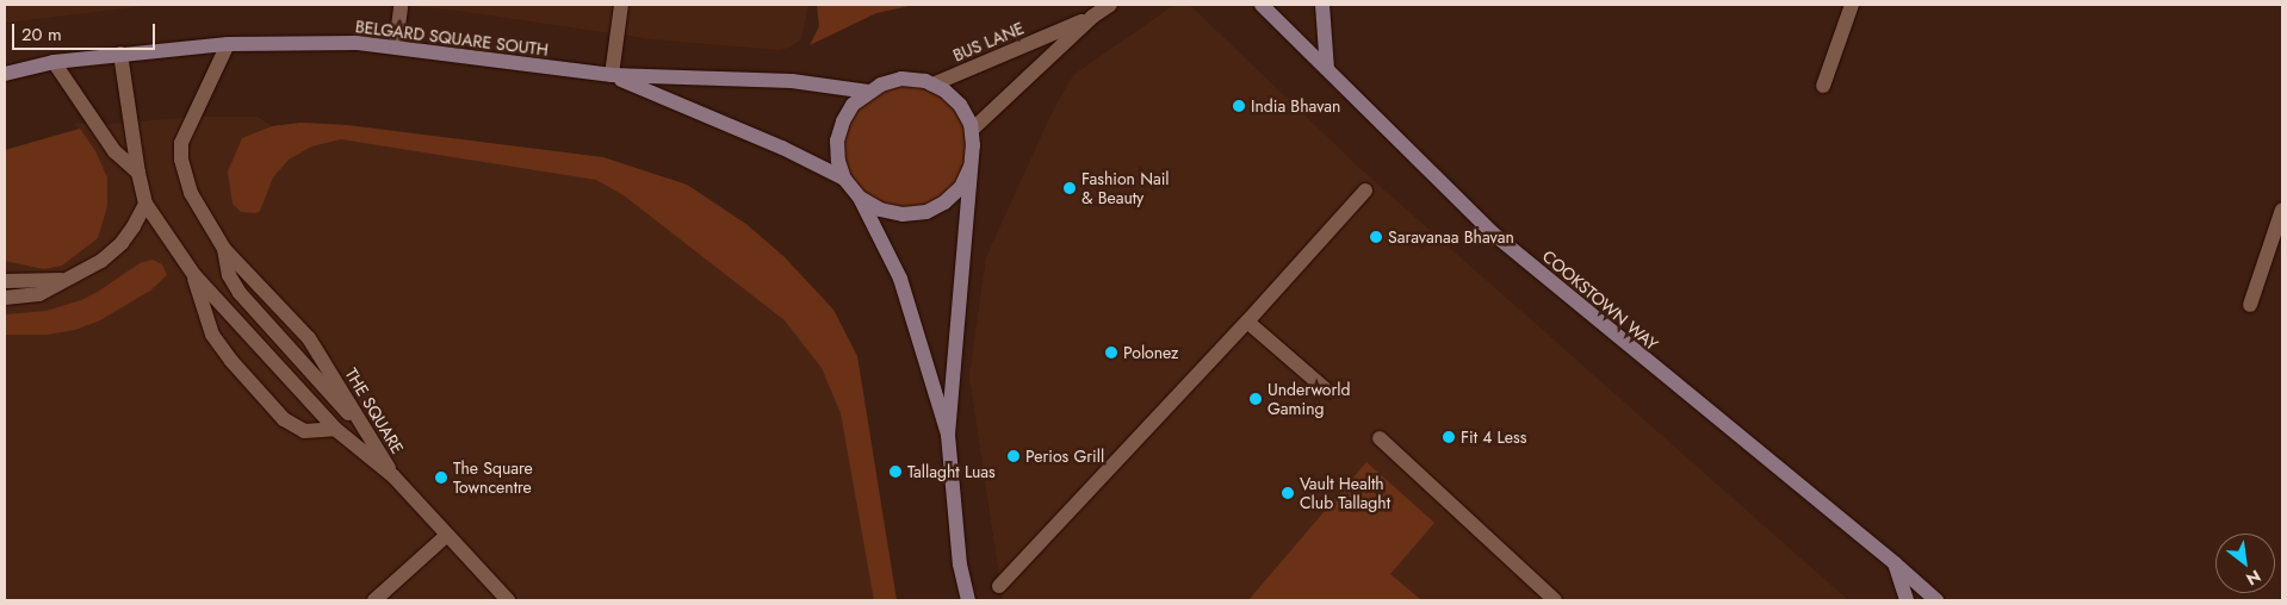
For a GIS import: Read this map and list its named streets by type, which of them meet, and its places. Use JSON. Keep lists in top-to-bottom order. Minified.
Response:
{"streets":{"street":["BELGARD SQUARE SOUTH","BUS LANE","COOKSTOWN WAY","THE SQUARE"]},"crossings":[["BELGARD SQUARE SOUTH","BUS LANE"],["BELGARD SQUARE SOUTH","THE SQUARE"]],"places":["India Bhavan","Fashion Nail & Beauty","Saravanaa Bhavan","Polonez","Underworld Gaming","Fit 4 Less","Perios Grill","Tallaght Luas","The Square Towncentre","Vault Health Club Tallaght"],"scale_bar":"20 m","north":"bottom right"}
